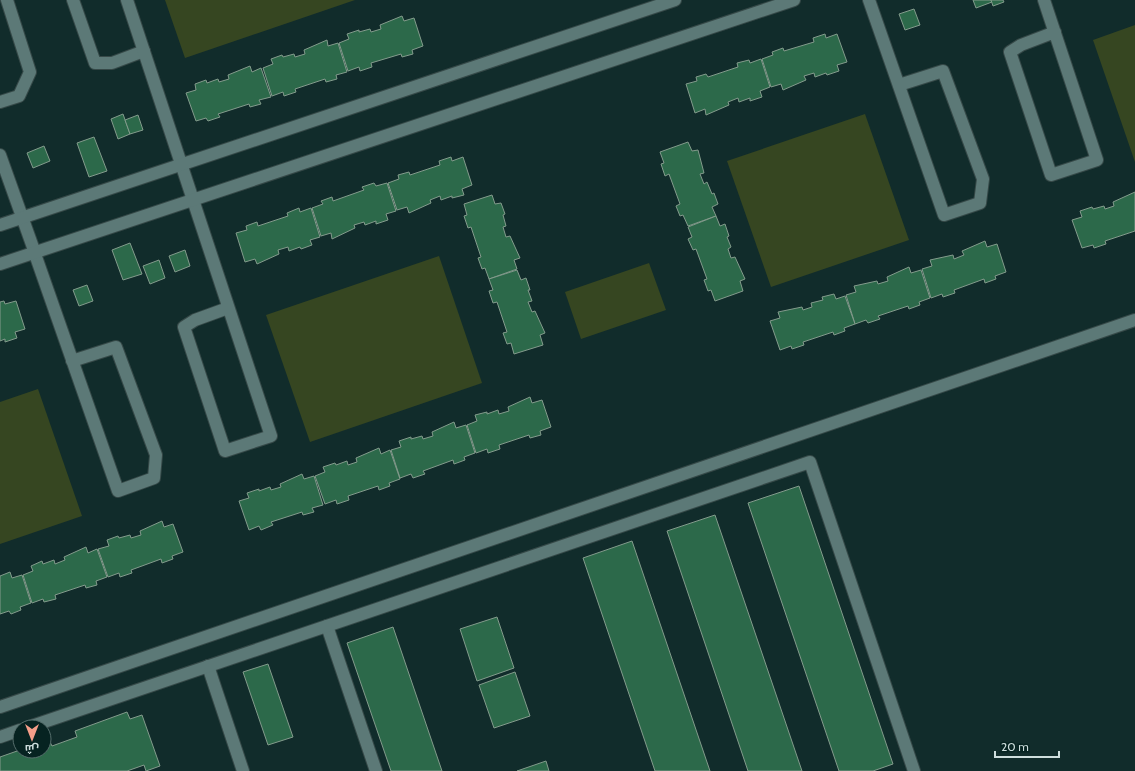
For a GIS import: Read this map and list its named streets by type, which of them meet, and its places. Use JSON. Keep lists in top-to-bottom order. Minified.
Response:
{"scale_bar":"20 m","north":"bottom"}
